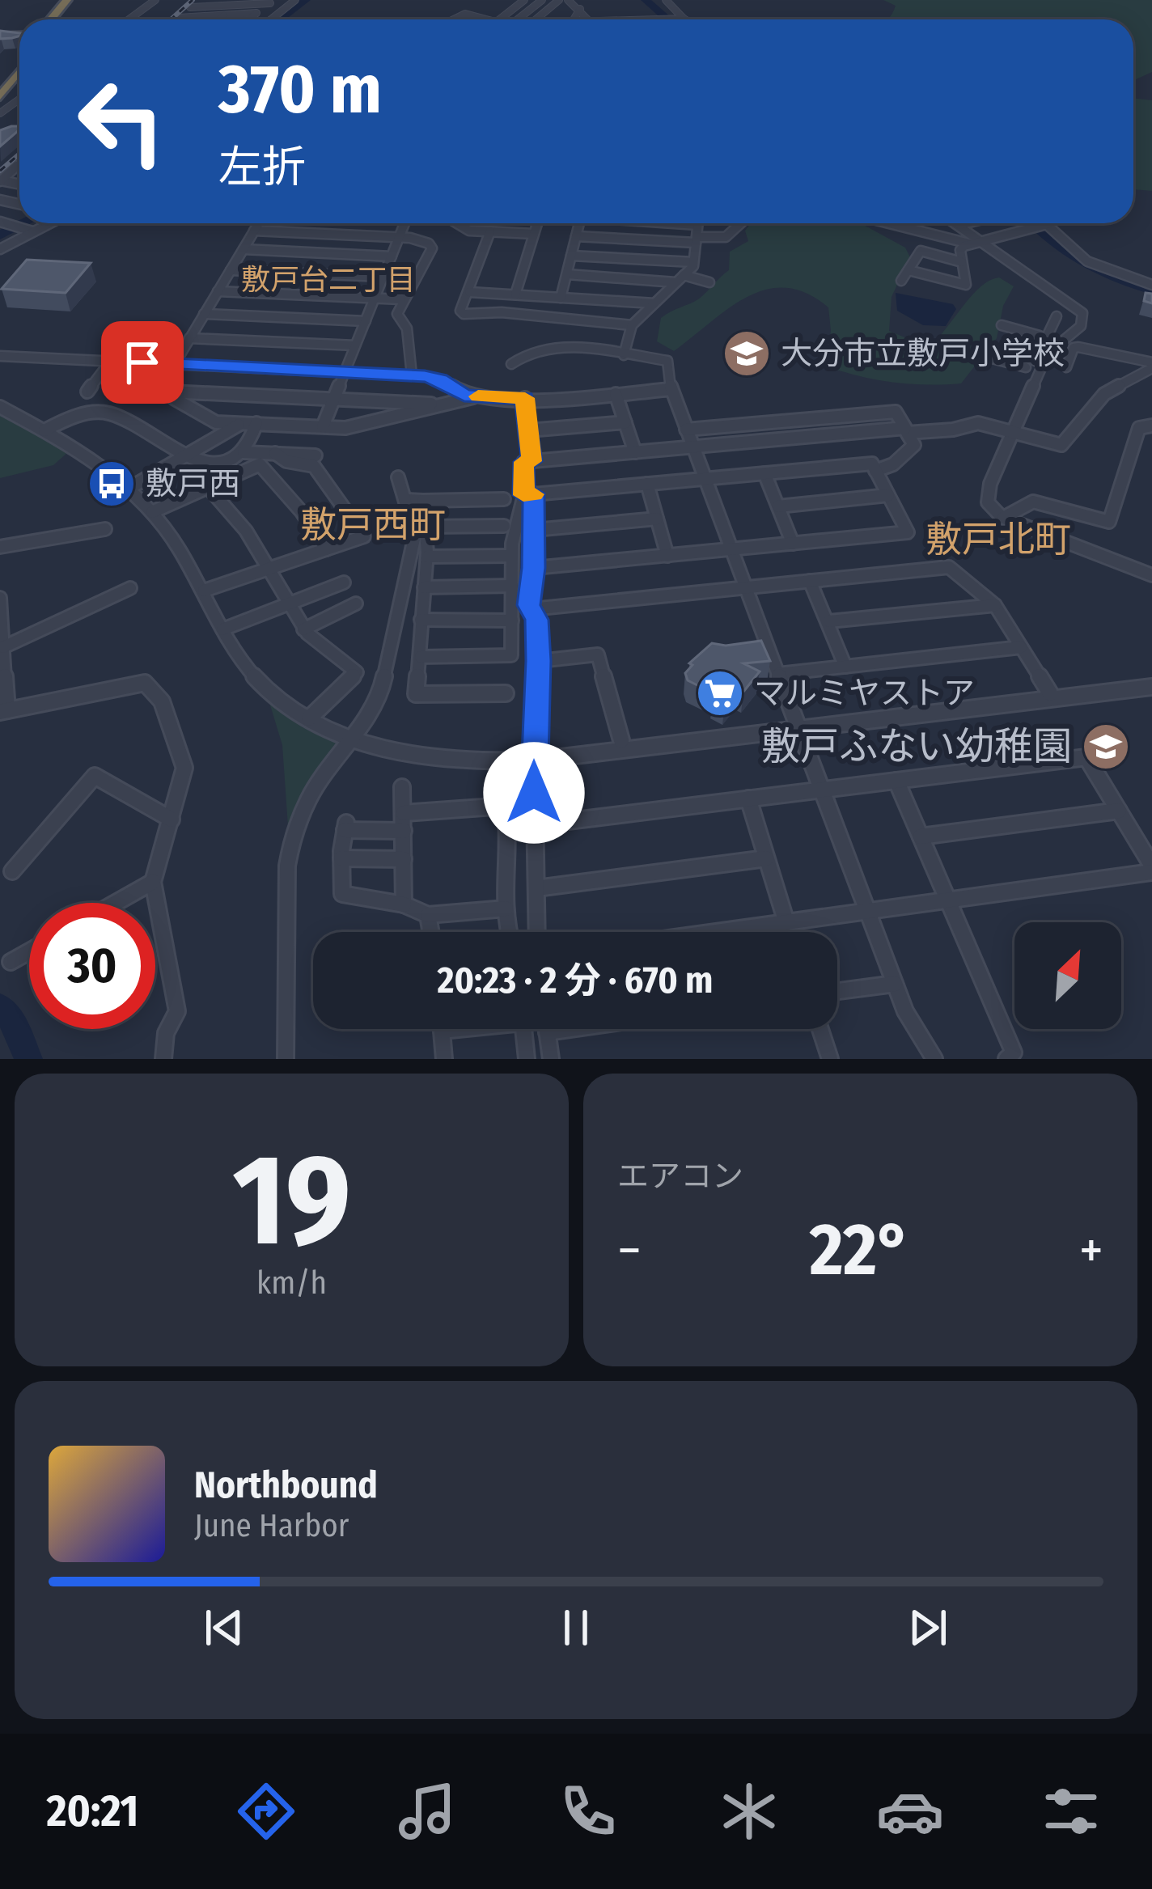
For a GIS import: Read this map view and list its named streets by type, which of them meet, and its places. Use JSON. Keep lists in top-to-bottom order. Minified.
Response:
{"districts":["敷戸台二丁目","敷戸西町","敷戸北町"],"places":{"school or university":["大分市立敷戸小学校","敷戸ふない幼稚園"],"bus stop":["敷戸西"],"supermarket":["マルミヤストア"]},"north":"top right","page":{"turn":["370 m","左折"],"limit":"30","trip":"20:23 · 2 分 · 670 m","tile":[["19","km/h"],"エアコン"],"heat":["−","22°","+"],"song":["Northbound","June Harbor"],"tabs":"20:21"}}
